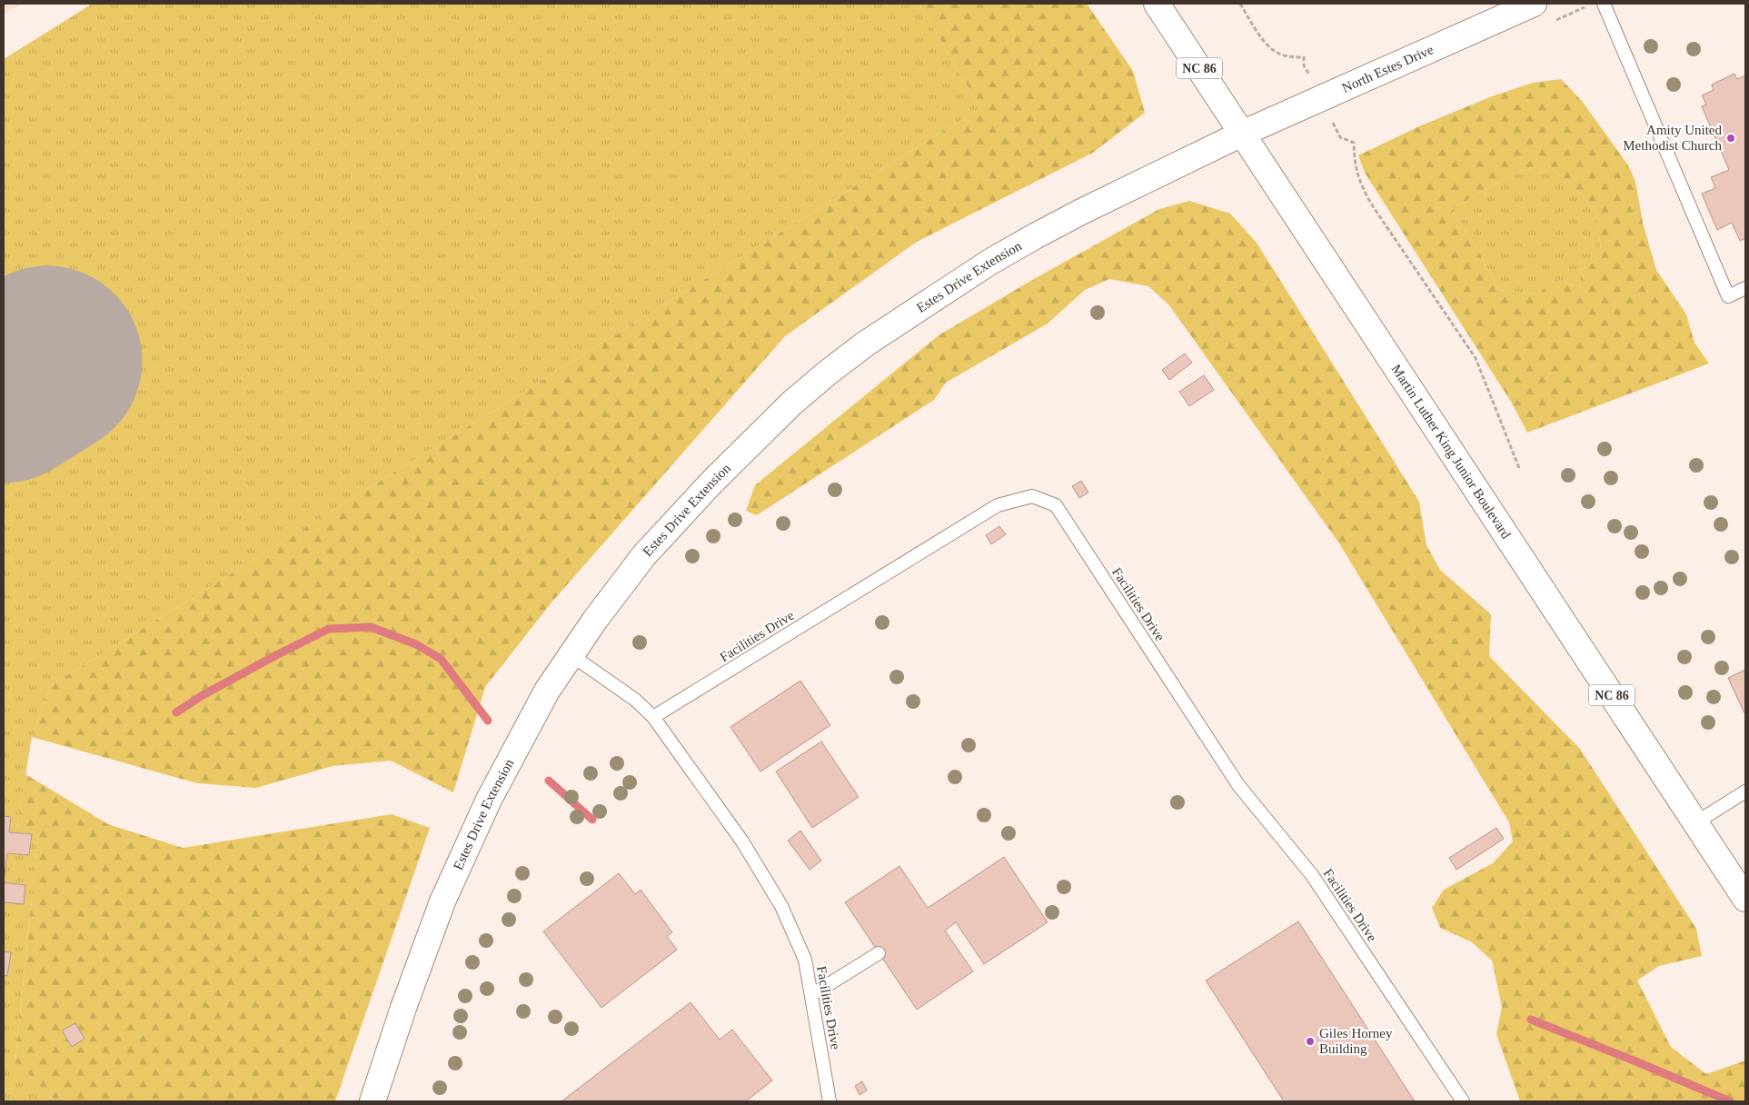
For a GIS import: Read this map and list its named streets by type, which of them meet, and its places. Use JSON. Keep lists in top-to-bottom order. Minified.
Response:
{"streets":{"main road":["NC 86","North Estes Drive","Estes Drive Extension","Martin Luther King Junior Boulevard"],"lane":["Facilities Drive"]},"crossings":[["North Estes Drive","Estes Drive Extension"],["North Estes Drive","Martin Luther King Junior Boulevard"],["Estes Drive Extension","Martin Luther King Junior Boulevard"],["Estes Drive Extension","Facilities Drive"]],"places":["Amity United Methodist Church","Giles Horney Building"]}
